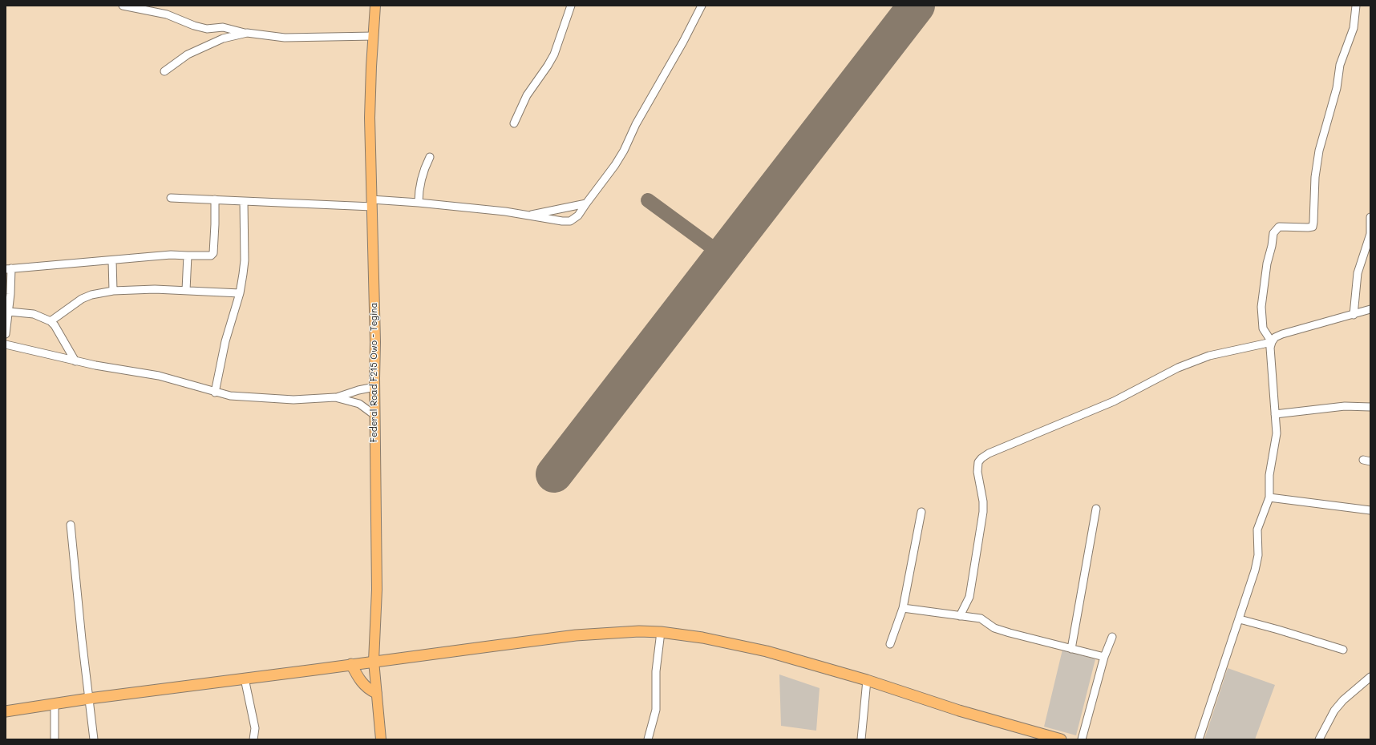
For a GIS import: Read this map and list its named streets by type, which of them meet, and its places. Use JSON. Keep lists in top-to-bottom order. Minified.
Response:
{"streets":{"main road":["Federal Road F215 Owo - Tegina"]}}
